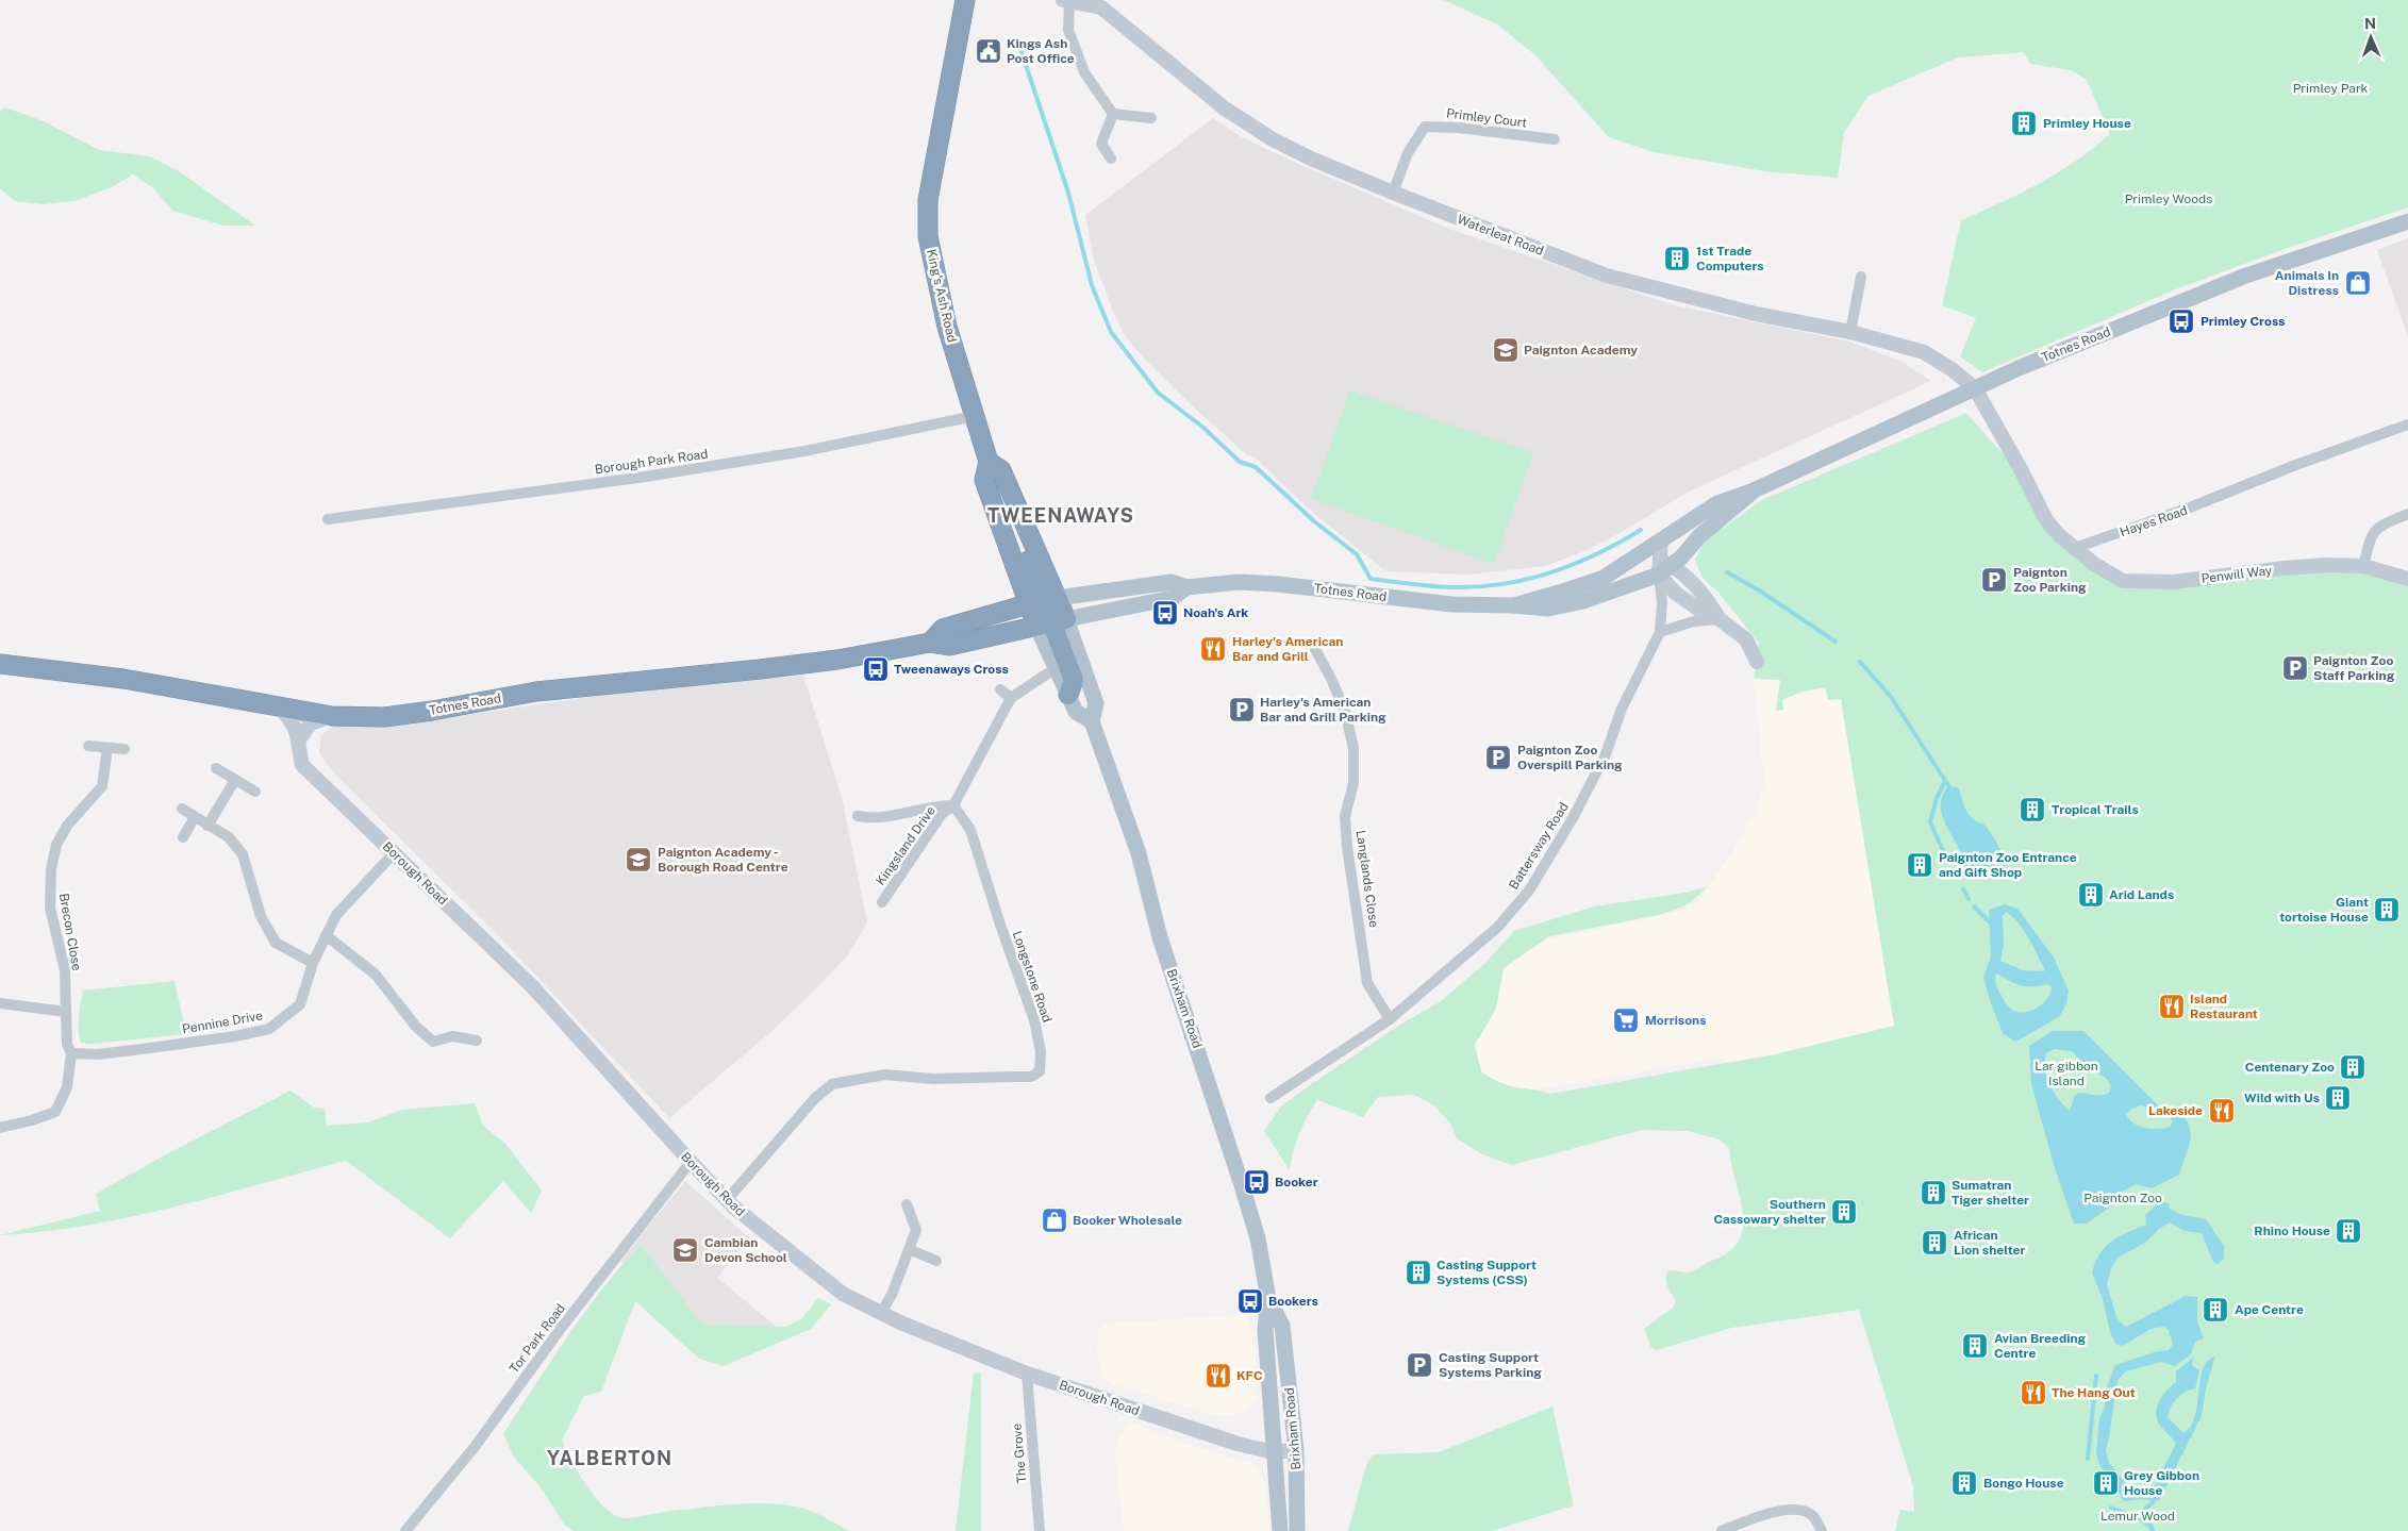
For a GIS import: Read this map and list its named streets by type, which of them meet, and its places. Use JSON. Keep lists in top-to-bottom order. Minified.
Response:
{"streets":{"highway":["King's Ash Road","Totnes Road"],"main road":["Brixham Road"],"street":["Primley Court","Waterleat Road","Borough Park Road","Hayes Road","Penwill Way","Kingsland Drive","Battersway Road","Borough Road","Langlands Close","Brecon Close","Longstone Road","Pennine Drive","Tor Park Road","The Grove"]},"crossings":[["Primley Court","Waterleat Road"],["Waterleat Road","Totnes Road"],["King's Ash Road","Totnes Road"],["King's Ash Road","Borough Park Road"],["King's Ash Road","Brixham Road"],["Totnes Road","Battersway Road"],["Totnes Road","Borough Road"],["Totnes Road","Brixham Road"],["Hayes Road","Penwill Way"],["Kingsland Drive","Longstone Road"],["Battersway Road","Langlands Close"],["Borough Road","Longstone Road"],["Borough Road","Brixham Road"],["Borough Road","Pennine Drive"],["Borough Road","Tor Park Road"],["Borough Road","The Grove"]],"districts":["TWEENAWAYS","YALBERTON"],"parks":["Primley Park","Primley Woods","Lar gibbon Island","Paignton Zoo","Lemur Wood"],"places":{"public building":["Kings Ash Post Office"],"building":["Primley House","1st Trade Computers","Tropical Trails","Paignton Zoo Entrance and Gift Shop","Arid Lands","Giant tortoise House","Centenary Zoo","Wild with Us","Sumatran Tiger shelter","Southern Cassowary shelter","Rhino House","African Lion shelter","Casting Support Systems (CSS)","Ape Centre","Avian Breeding Centre","Bongo House","Grey Gibbon House"],"shop":["Animals In Distress","Booker Wholesale"],"bus stop":["Primley Cross","Noah's Ark","Tweenaways Cross","Booker","Bookers"],"school or university":["Paignton Academy","Paignton Academy - Borough Road Centre","Cambian Devon School"],"parking":["Paignton Zoo Parking","Paignton Zoo Staff Parking","Harley's American Bar and Grill Parking","Paignton Zoo Overspill Parking","Casting Support Systems Parking"],"restaurant":["Harley's American Bar and Grill","Island Restaurant","Lakeside","KFC","The Hang Out"],"supermarket":["Morrisons"]},"north":"top"}
